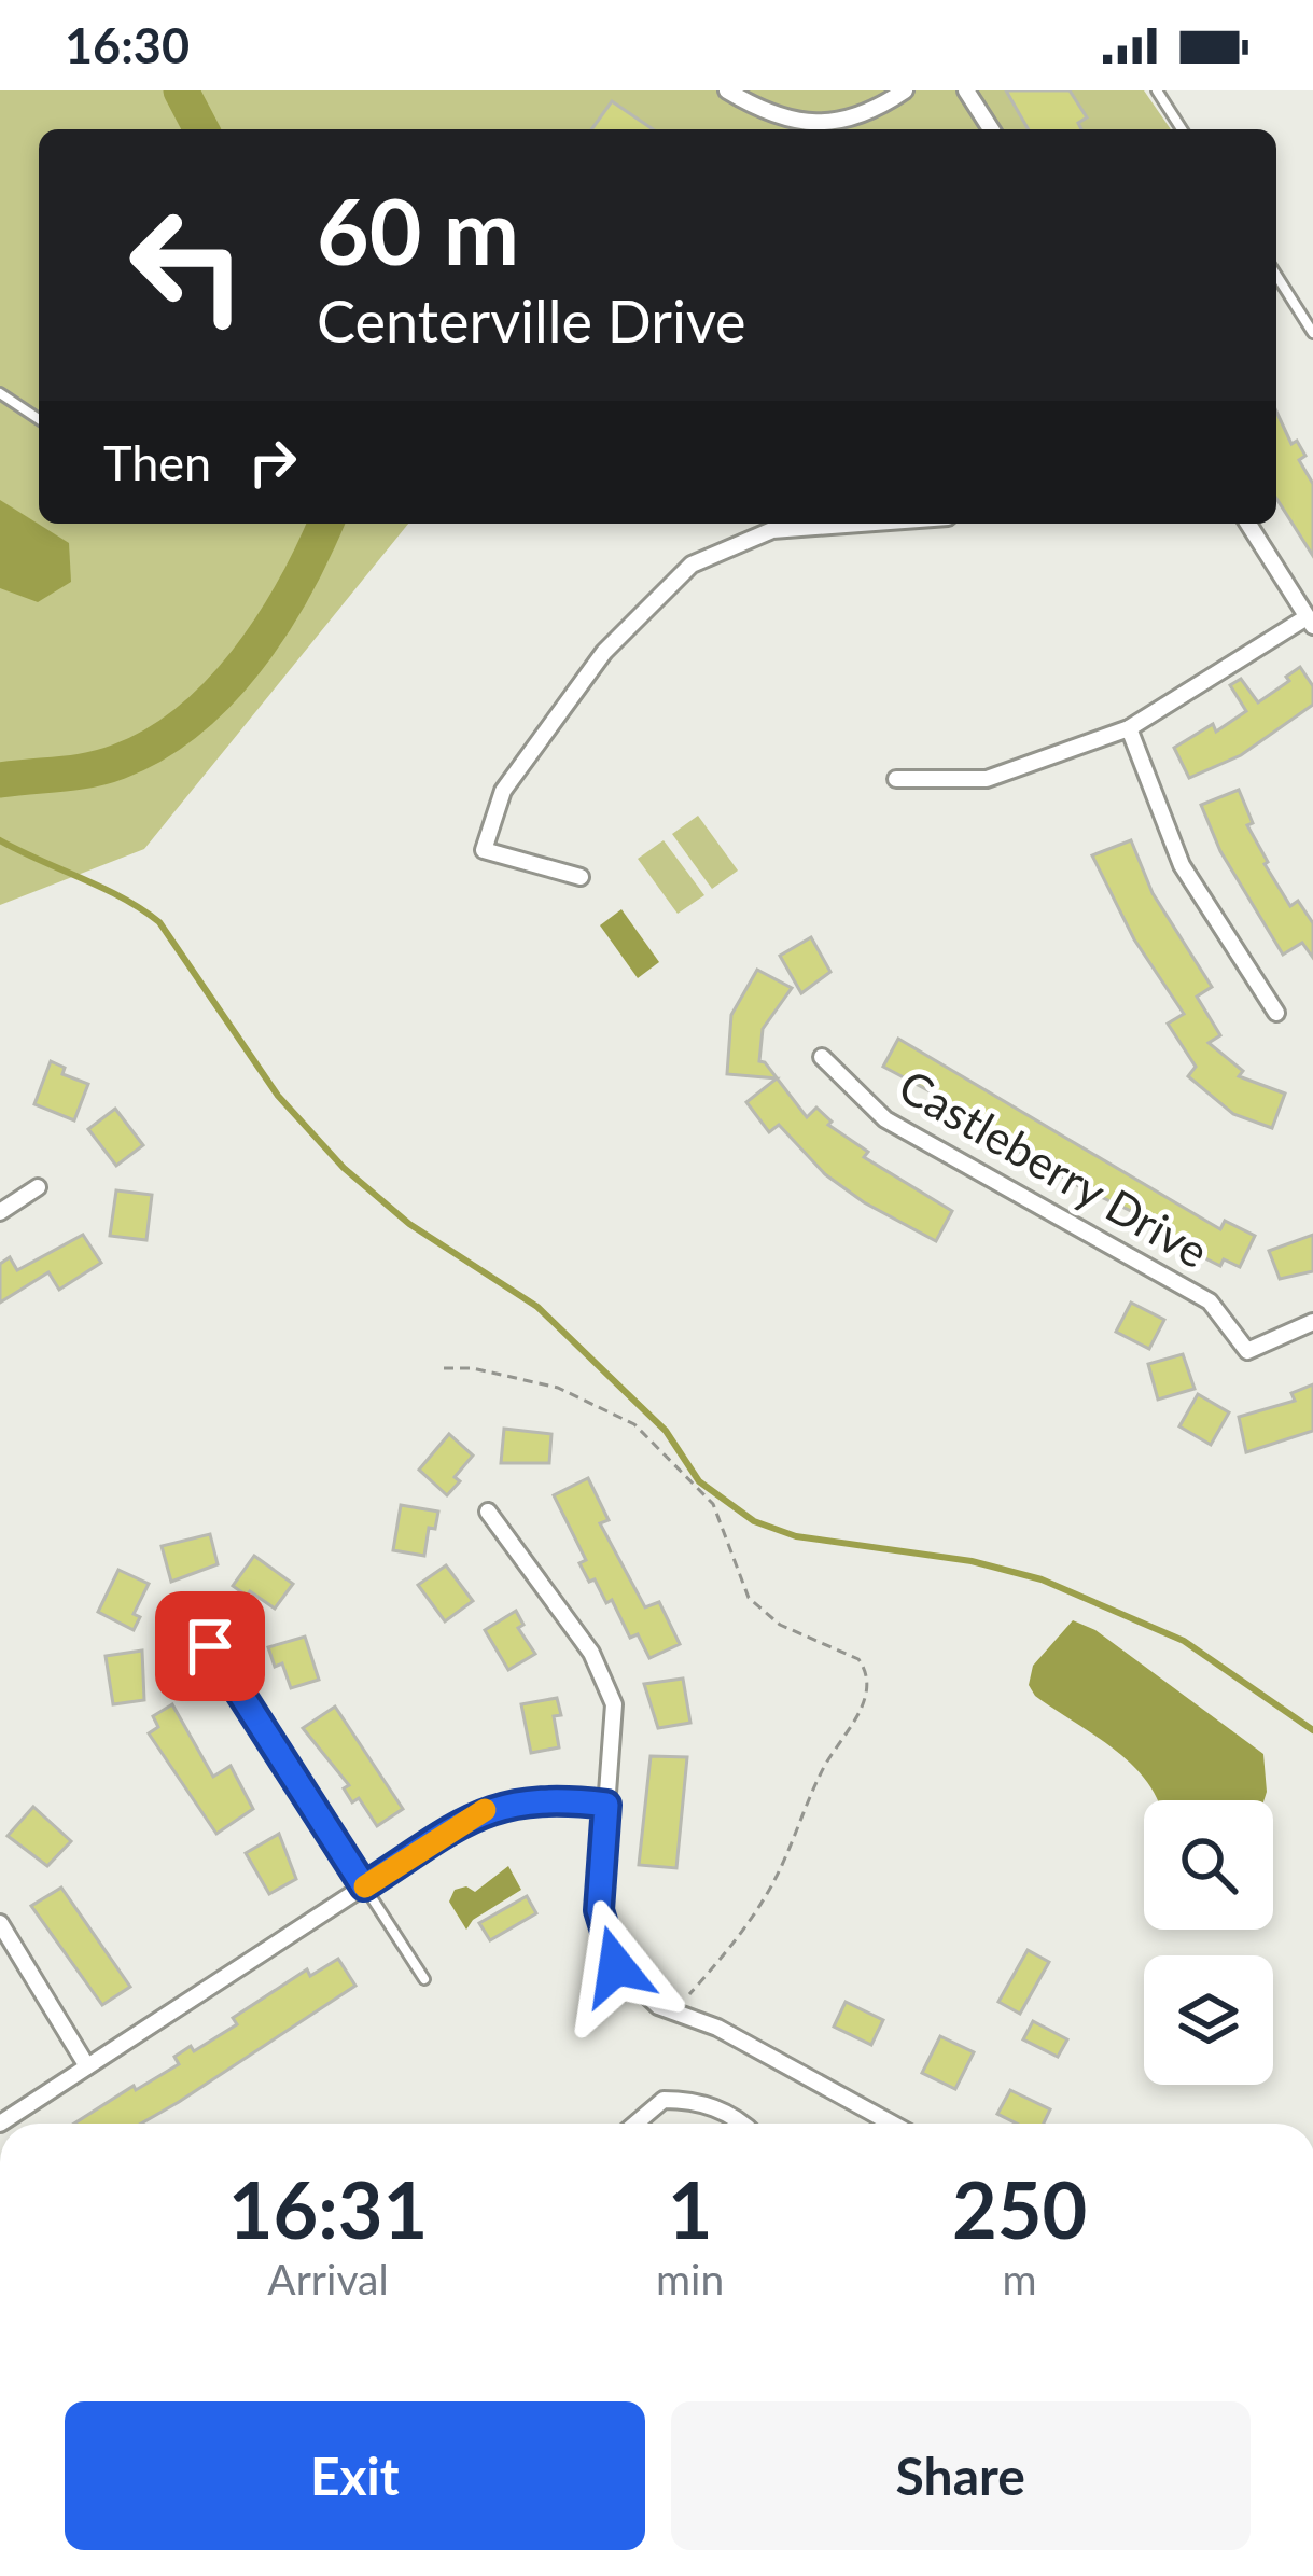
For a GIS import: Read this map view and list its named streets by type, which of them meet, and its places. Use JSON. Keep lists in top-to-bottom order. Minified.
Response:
{"streets":{"street":["Castleberry Drive"]},"page":{"status":"16:30","turn":["60 m","Centerville Drive"],"then":"Then","eta":["16:31","Arrival","1","min","250","m"],"buttons":["Exit","Share"]}}
